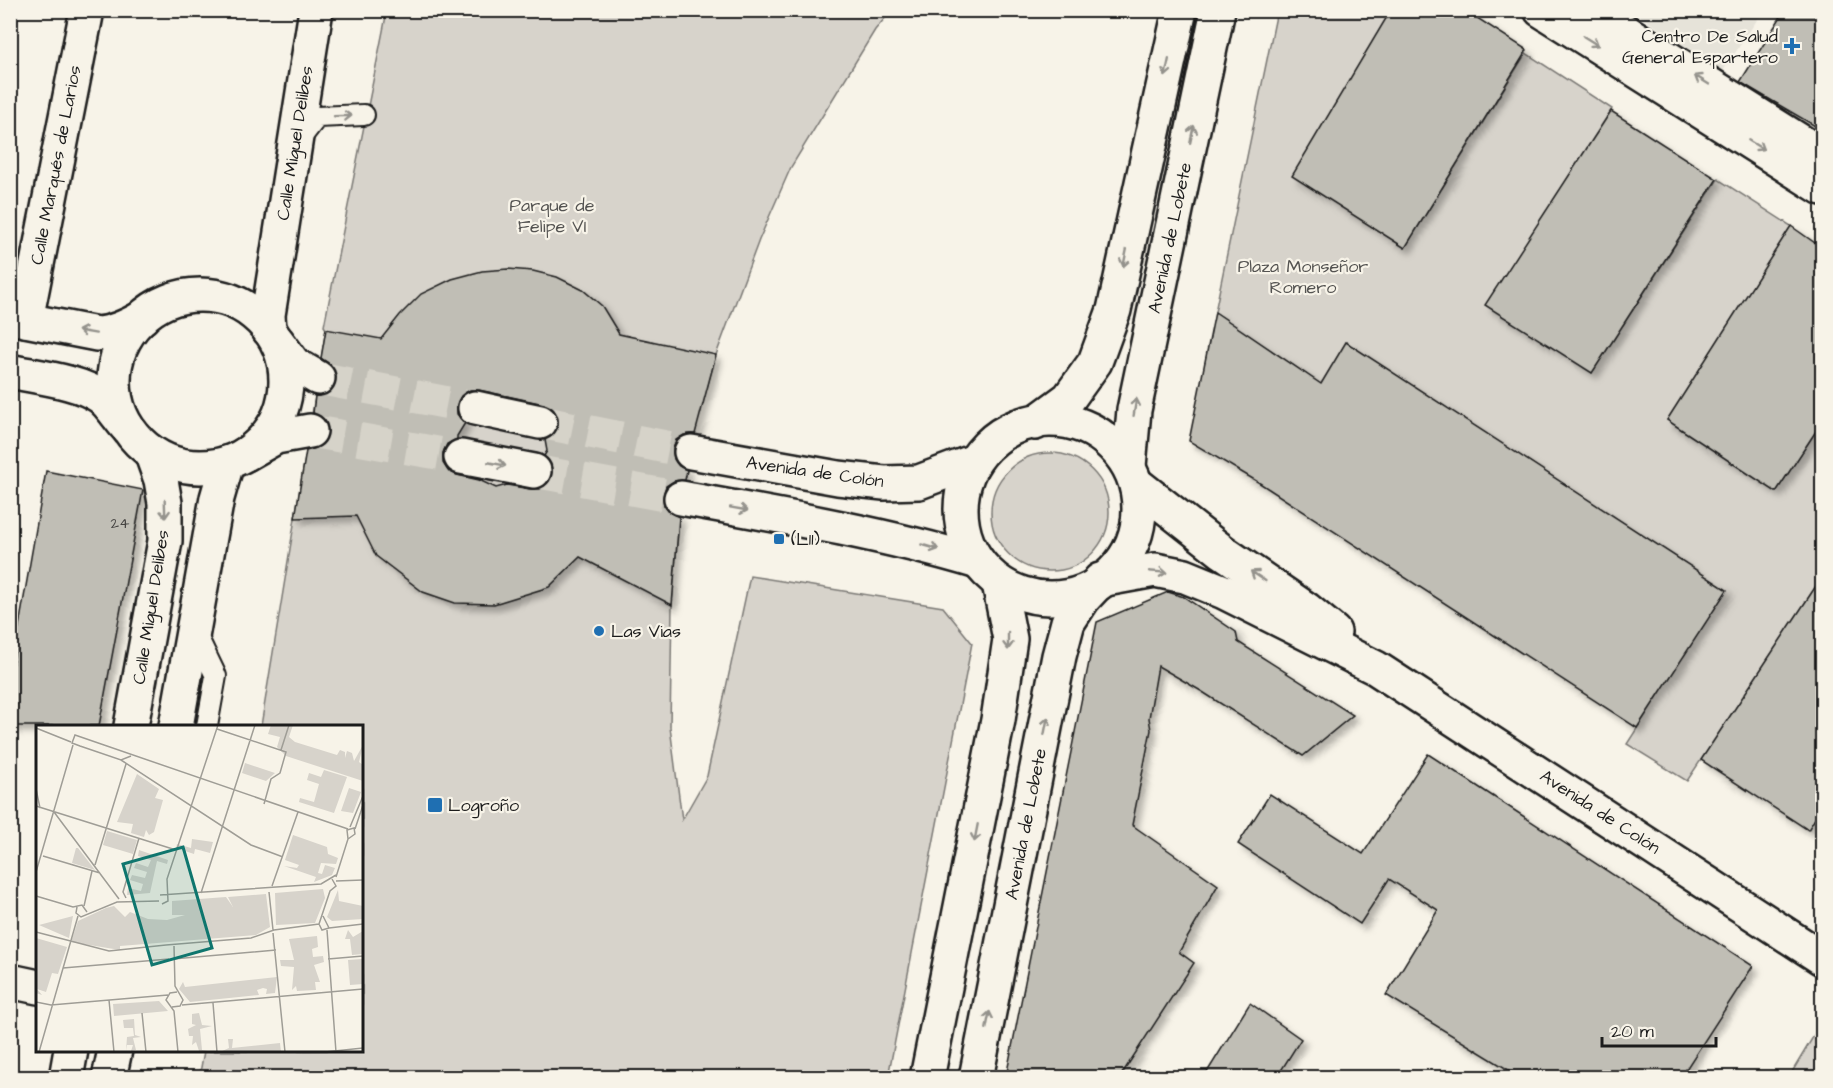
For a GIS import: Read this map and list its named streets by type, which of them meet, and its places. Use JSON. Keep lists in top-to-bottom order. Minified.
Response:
{"streets":{"main road":["Calle Miguel Delibes","Calle Marqués de Larios","Avenida de Lobete","Avenida de Colón"]},"crossings":[["Avenida de Lobete","Avenida de Colón"]],"parks":["Parque de Felipe VI","Plaza Monseñor Romero"],"places":{"health":["Centro De Salud General Espartero"],"transit":["(L11)","Logroño"],"other":["Las Vias"]},"house_numbers":["24"],"scale_bar":"20 m"}
